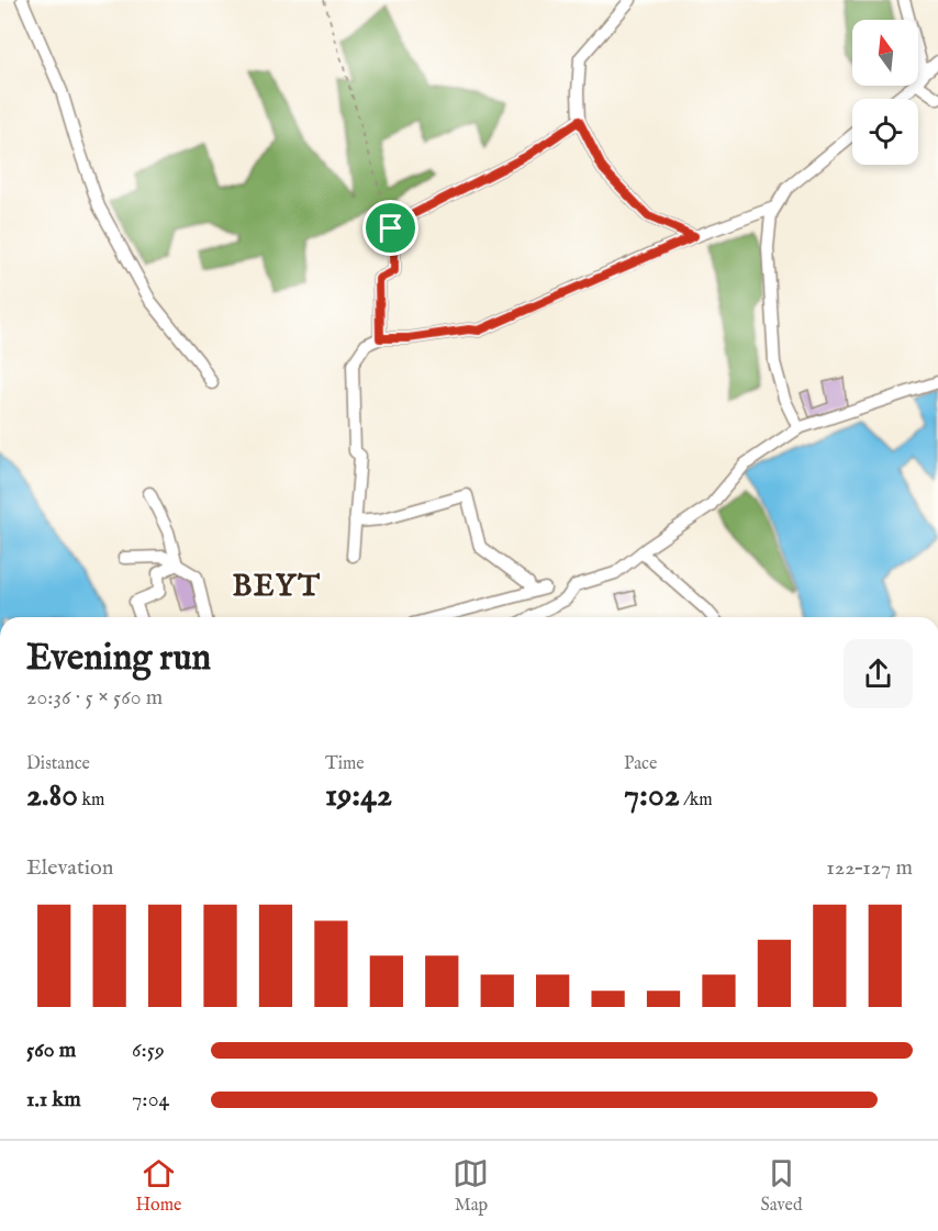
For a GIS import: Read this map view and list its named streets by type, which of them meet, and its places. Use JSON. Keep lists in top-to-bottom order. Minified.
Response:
{"districts":["BEYT"],"north":"top","page":{"heading":["Evening run","20:36 · 5 × 560 m"],"stats":[["Distance","2.80 km"],["Time","19:42"],["Pace","7:02 /km"]],"chart":["Elevation","122–127 m"],"list":[{"name":"560 m","note":"6:59"},{"name":"1.1 km","note":"7:04"}],"tabs":["Home","Map","Saved"]}}
